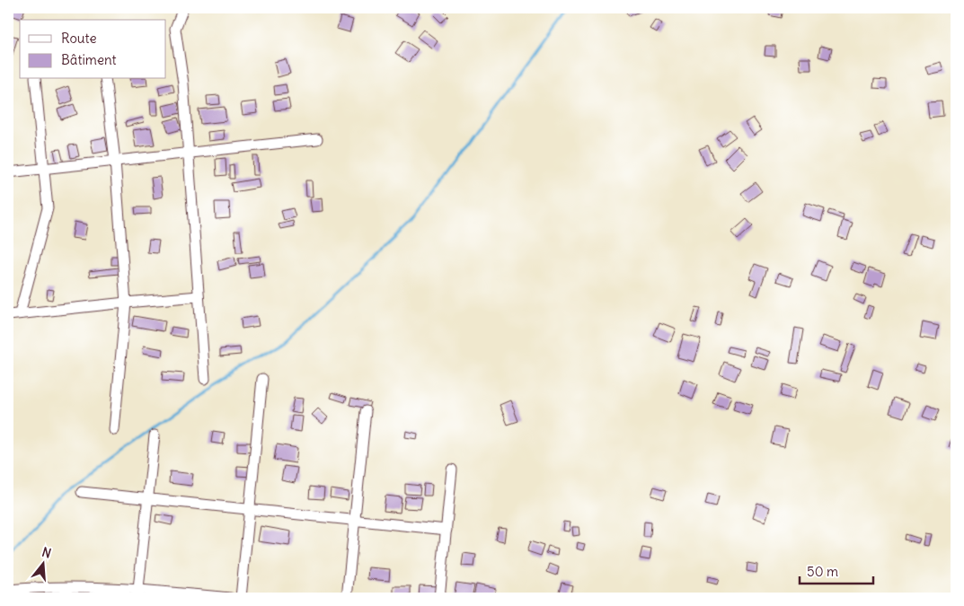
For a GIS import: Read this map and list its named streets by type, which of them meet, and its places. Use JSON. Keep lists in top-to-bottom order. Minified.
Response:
{"legend":["Route","Bâtiment"],"scale_bar":"50 m","north":"top"}
